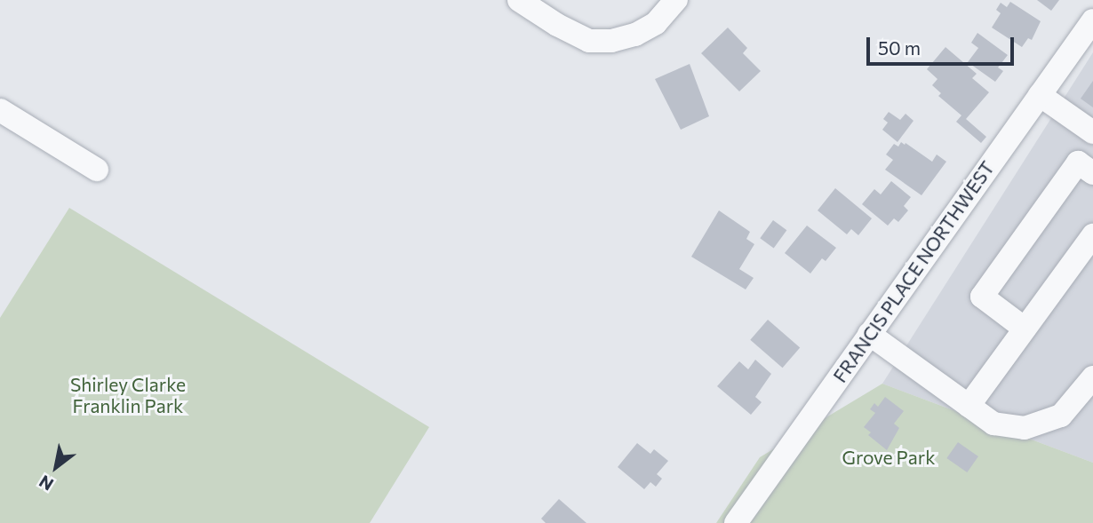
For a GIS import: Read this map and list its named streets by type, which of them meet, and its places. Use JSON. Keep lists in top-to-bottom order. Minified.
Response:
{"streets":{"street":["FRANCIS PLACE NORTHWEST"]},"parks":["Shirley Clarke Franklin Park","Grove Park"],"scale_bar":"50 m","north":"bottom left"}
